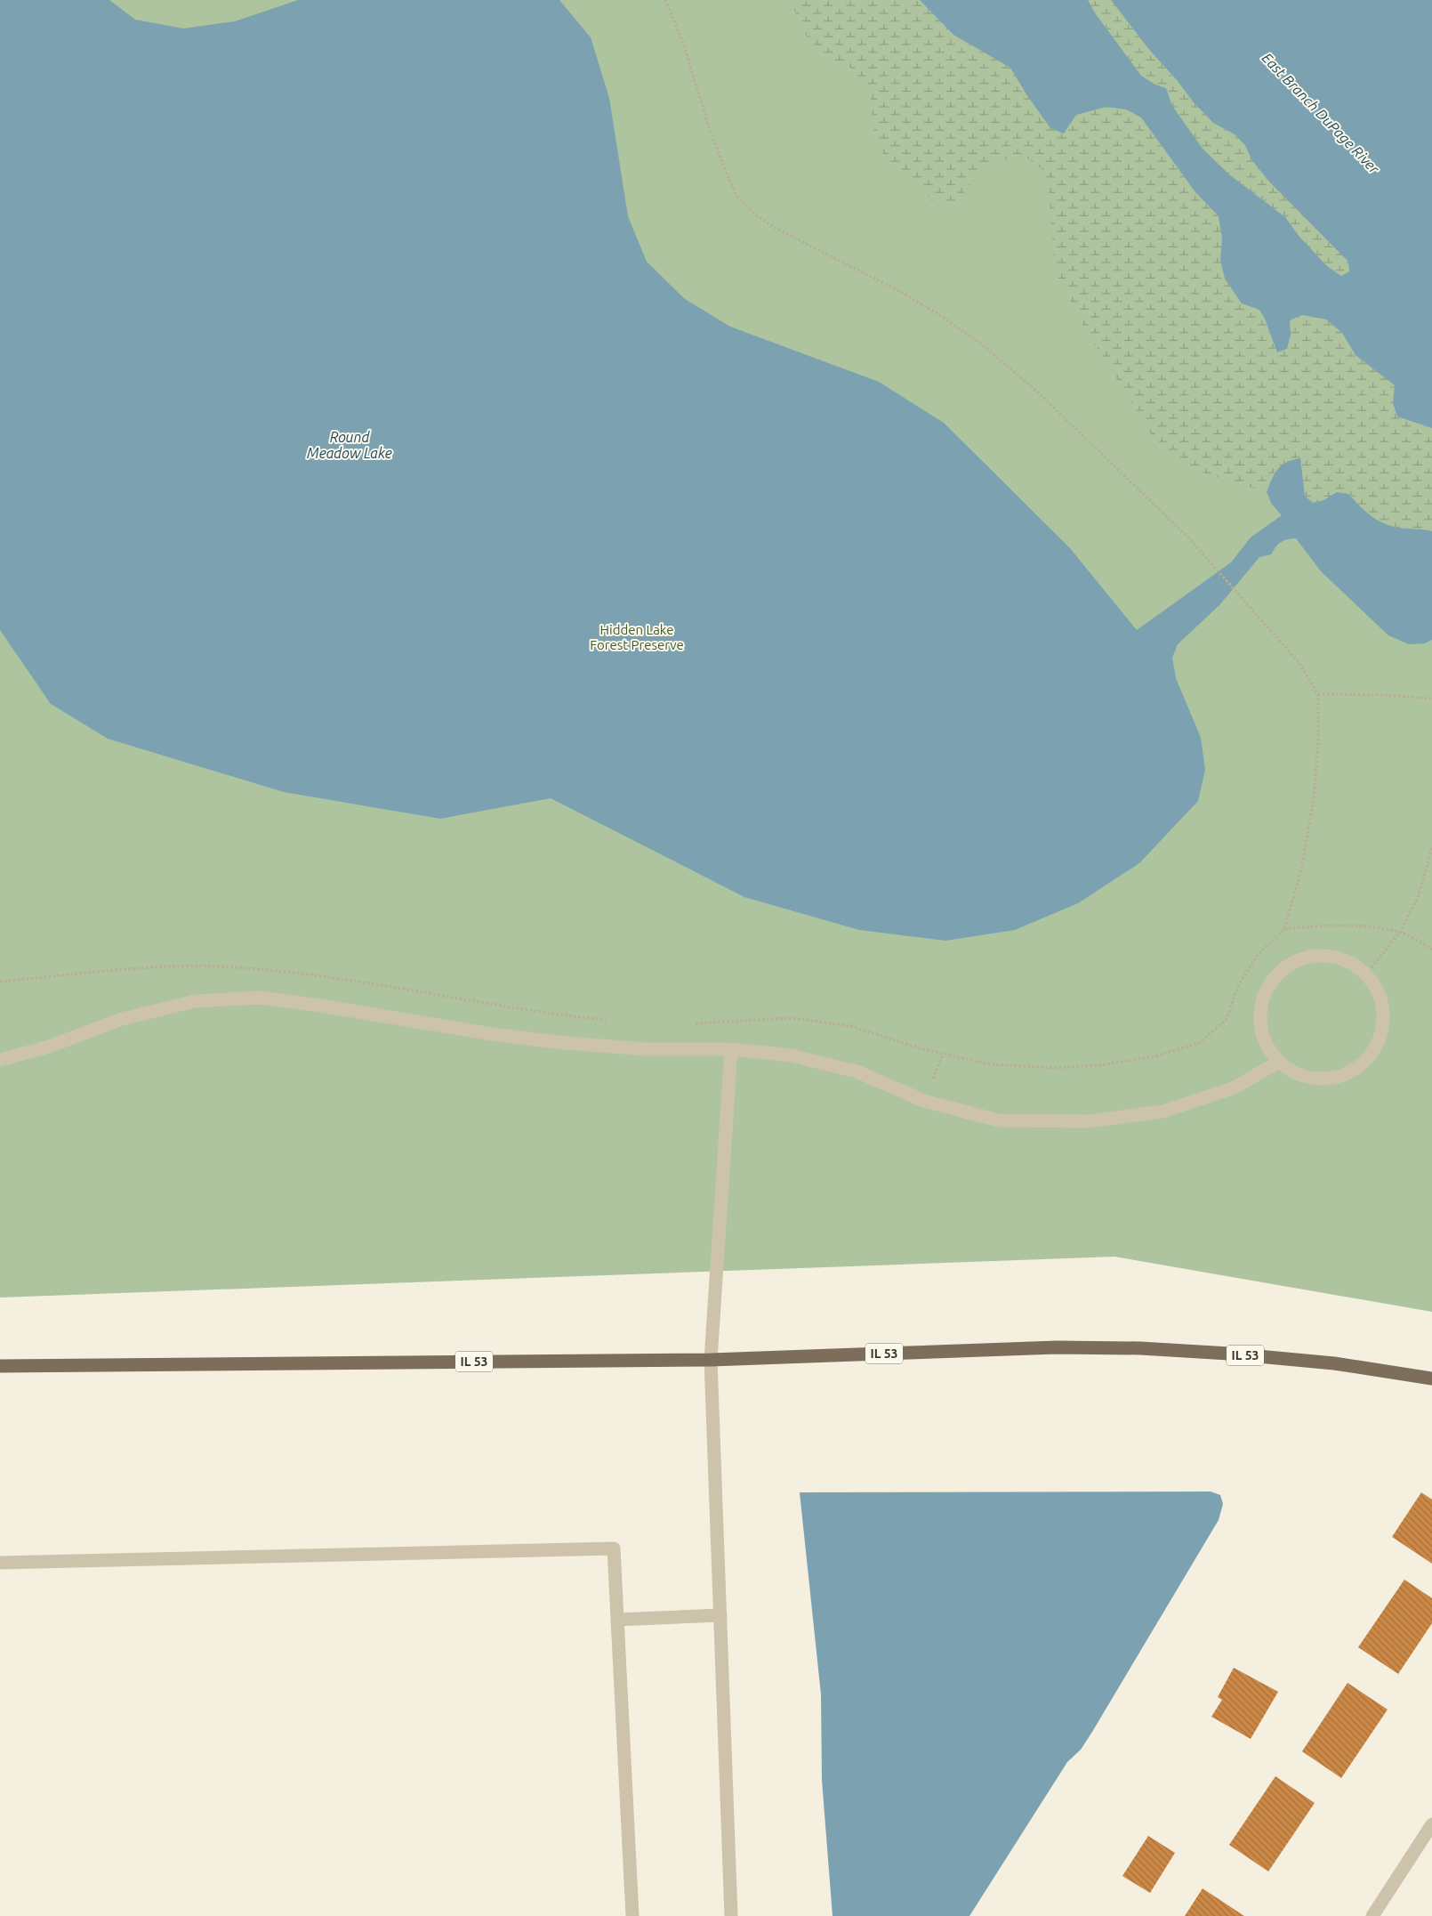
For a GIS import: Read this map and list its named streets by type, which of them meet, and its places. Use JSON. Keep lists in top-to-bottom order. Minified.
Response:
{"streets":{"main road":["IL 53"]},"water":["East Branch DuPage River","Round Meadow Lake"],"parks":["Hidden Lake Forest Preserve"]}
